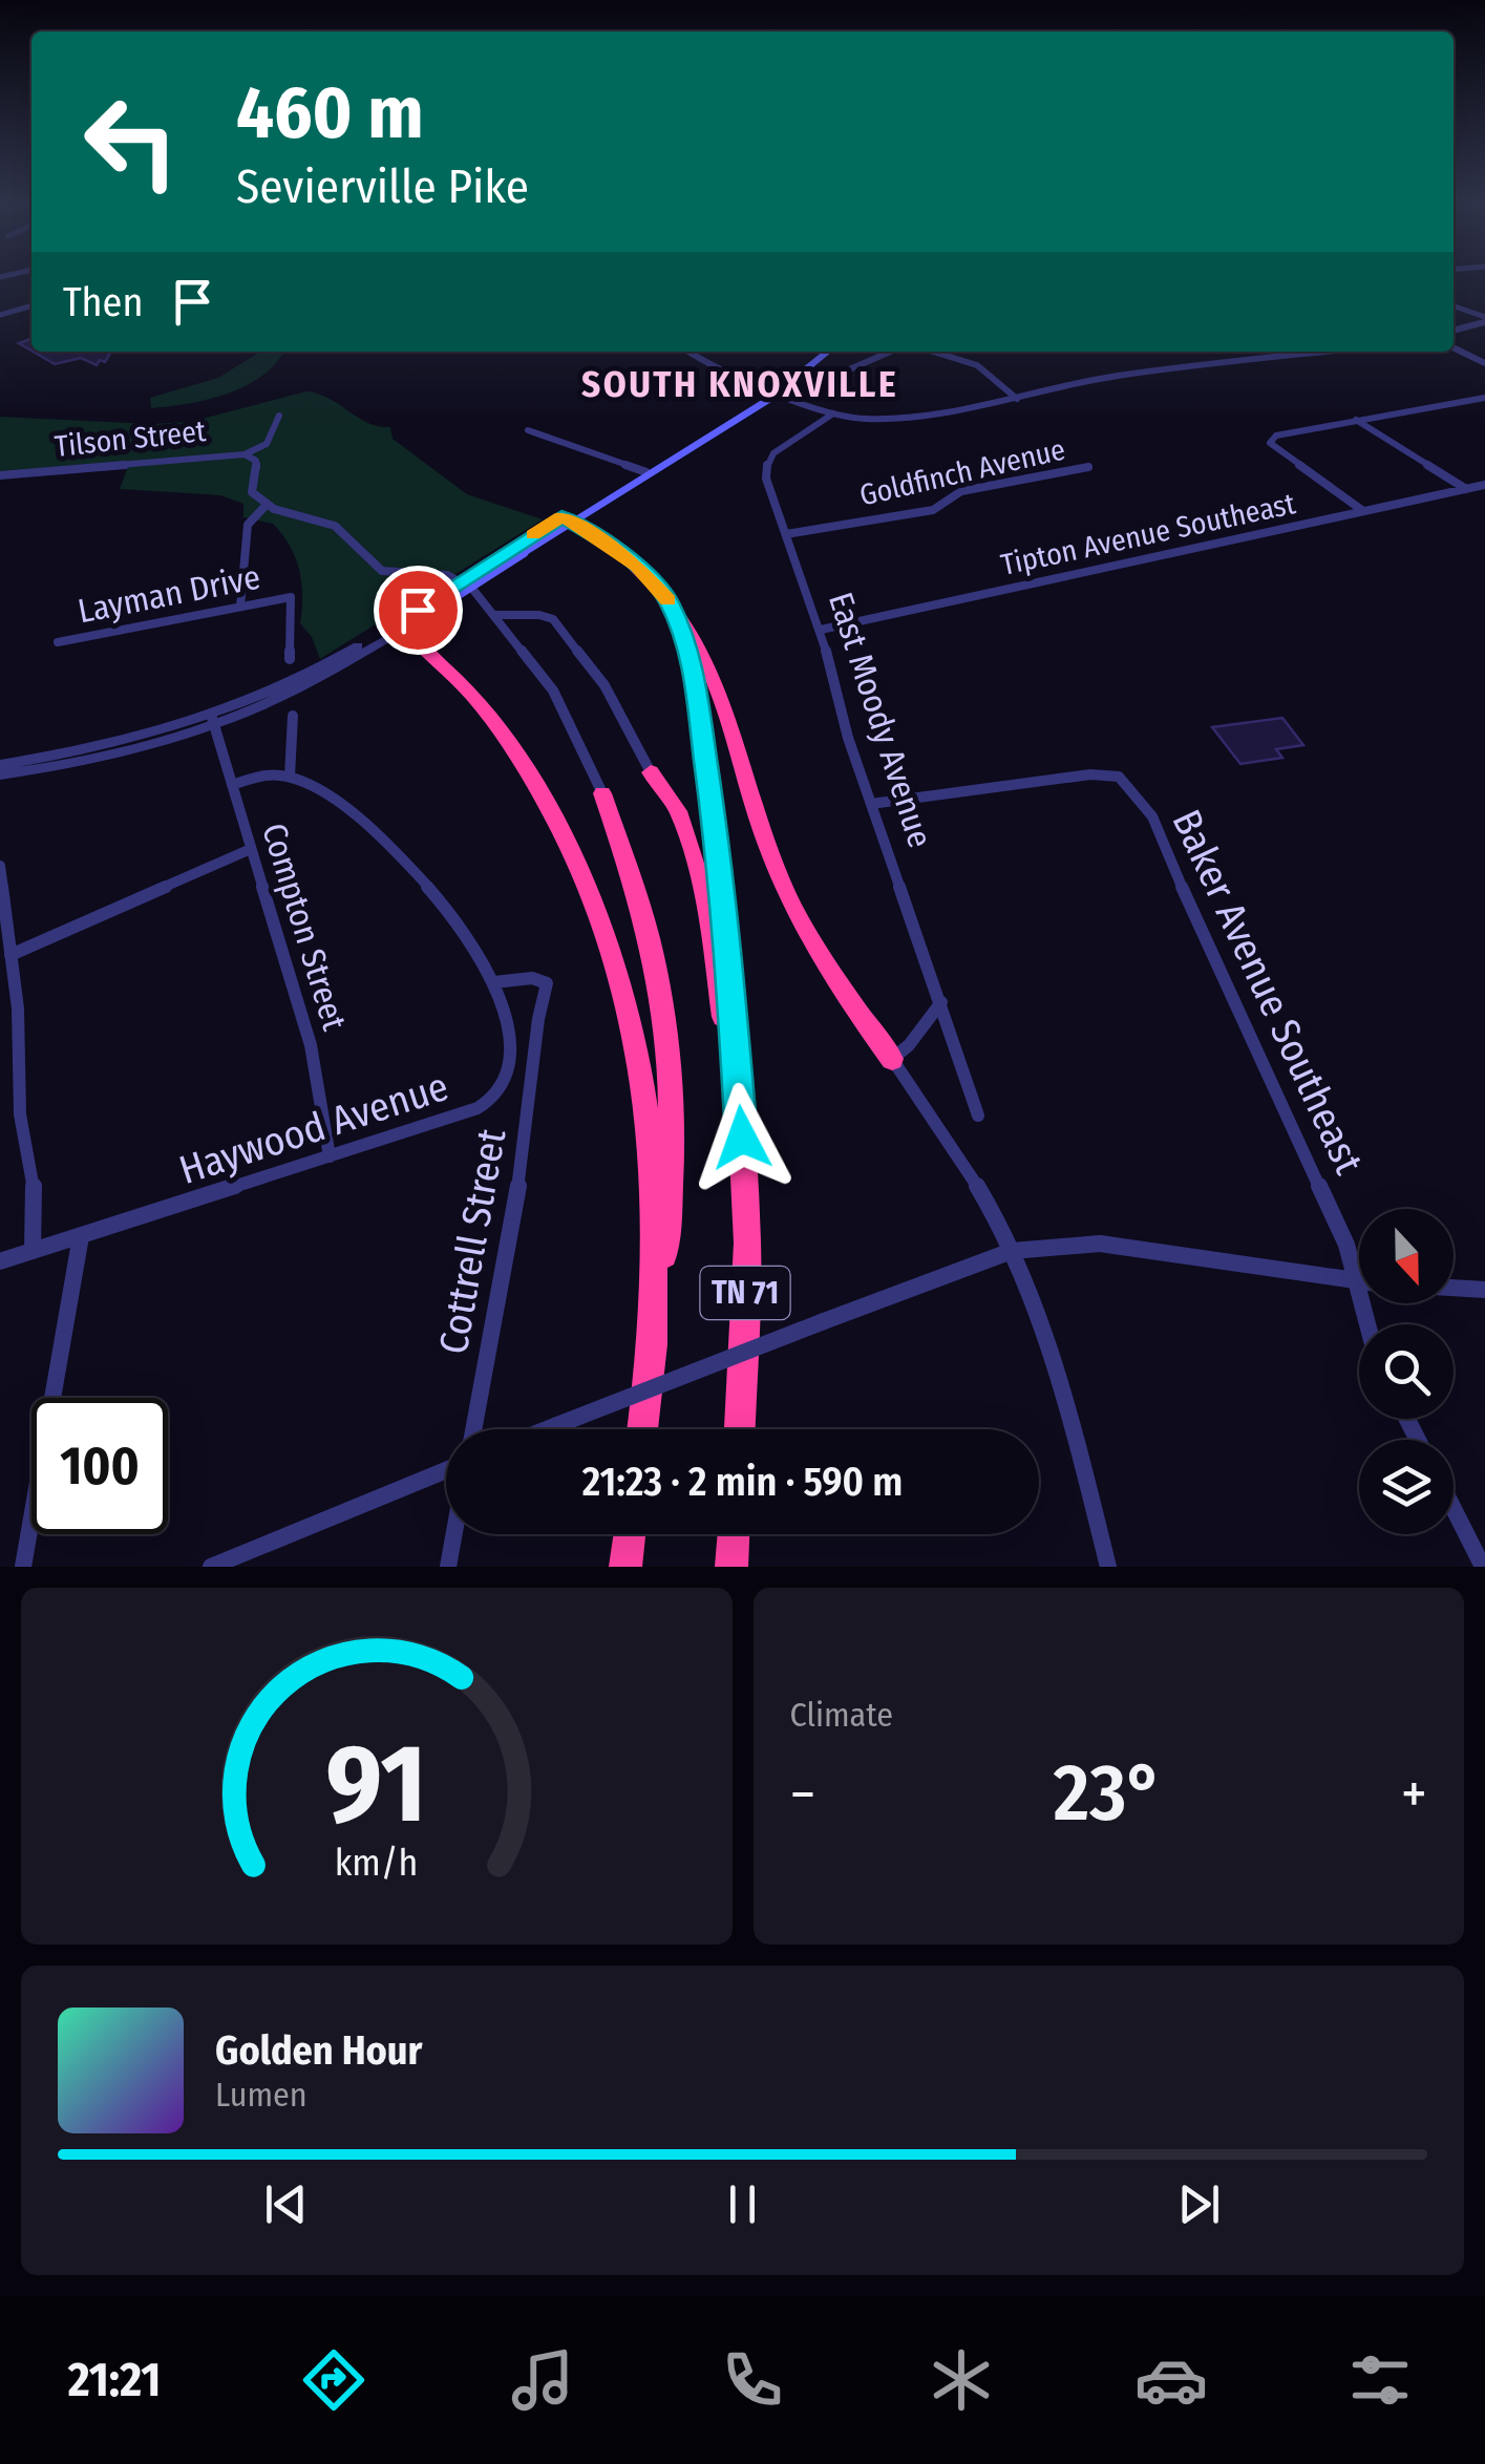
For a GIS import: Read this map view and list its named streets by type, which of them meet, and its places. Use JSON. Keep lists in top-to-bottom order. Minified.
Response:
{"streets":{"highway":["TN 71"],"street":["Tilson Street","Goldfinch Avenue","Tipton Avenue Southeast","Layman Drive","East Moody Avenue","Compton Street","Baker Avenue Southeast","Haywood Avenue","Cottrell Street"]},"crossings":[["Goldfinch Avenue","East Moody Avenue"],["Tipton Avenue Southeast","East Moody Avenue"],["East Moody Avenue","Baker Avenue Southeast"],["Compton Street","Haywood Avenue"],["Haywood Avenue","Cottrell Street"]],"districts":["SOUTH KNOXVILLE"],"north":"bottom","page":{"turn":["460 m","Sevierville Pike"],"then":"Then","limit":"100","trip":"21:23 · 2 min · 590 m","tile":"Climate","heat":["−","23°","+"],"song":["Golden Hour","Lumen"],"tabs":"21:21","gauge":["91","km/h"]}}
